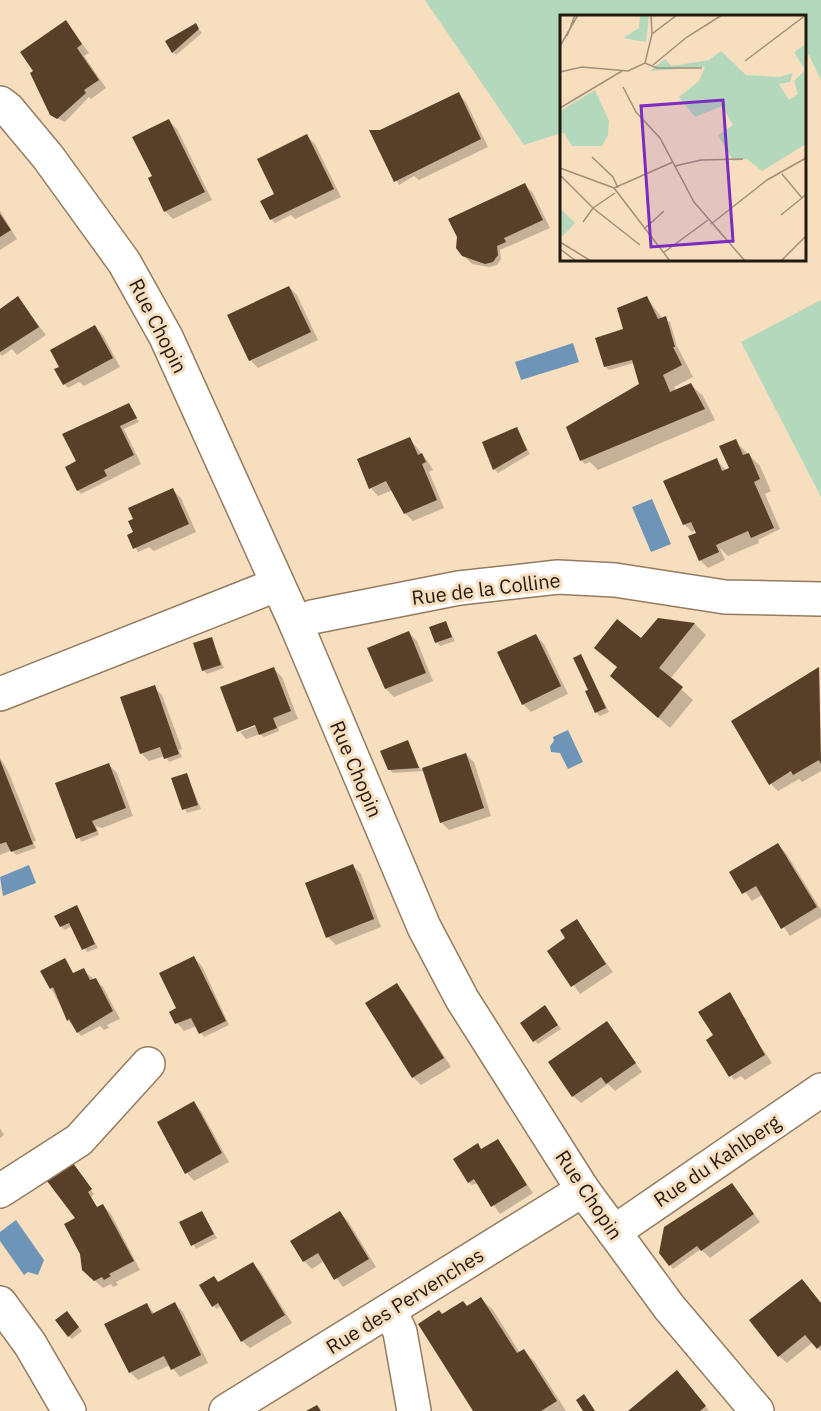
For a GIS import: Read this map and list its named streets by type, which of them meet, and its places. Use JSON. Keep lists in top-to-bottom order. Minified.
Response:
{"streets":{"street":["Rue Chopin","Rue de la Colline","Rue du Kahlberg","Rue des Pervenches"]},"crossings":[["Rue Chopin","Rue de la Colline"],["Rue Chopin","Rue du Kahlberg"],["Rue Chopin","Rue des Pervenches"]]}
